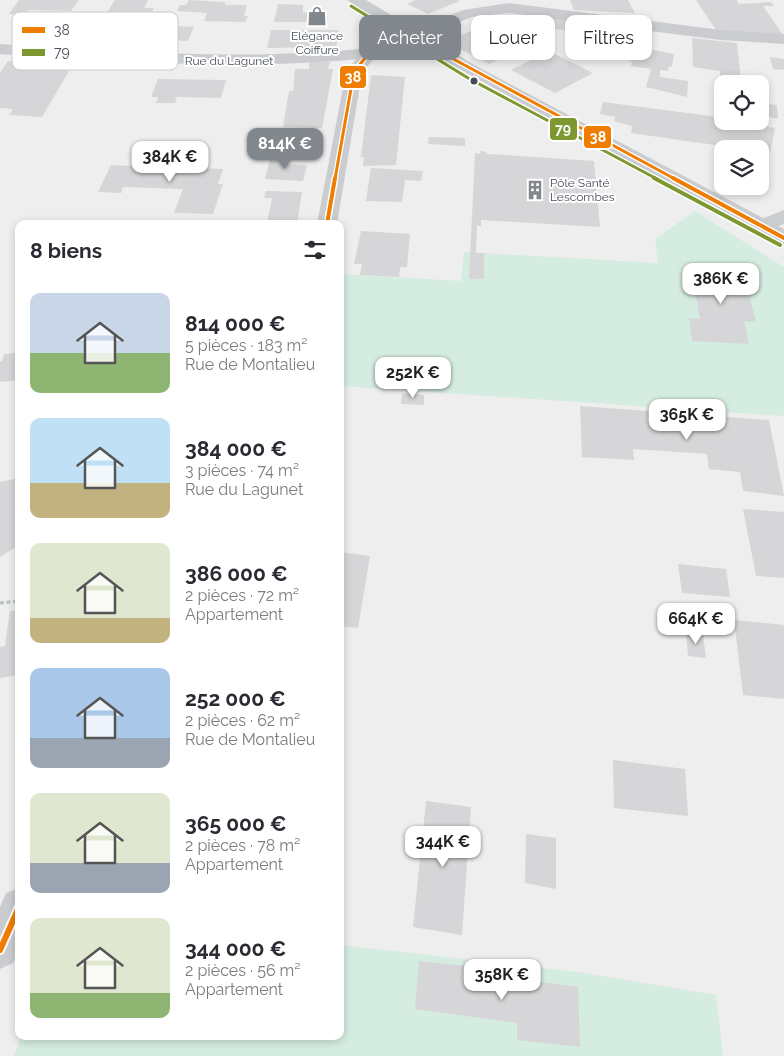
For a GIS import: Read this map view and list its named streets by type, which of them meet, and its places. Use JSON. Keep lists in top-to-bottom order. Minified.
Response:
{"streets":{"street":["Rue du Lagunet"]},"places":{"shop":["Elégance Coiffure"],"building":["Pôle Santé Lescombes"]},"lines":["transit line 79","transit line 38"],"legend":["38","79"],"page":{"chip":["Acheter","Louer","Filtres"],"price":["814K €","384K €","386K €","252K €","365K €","664K €","344K €","358K €"],"heading":"8 biens","list":[{"name":"814 000 €","note":"5 pièces · 183 m² · Rue de Montalieu"},{"name":"384 000 €","note":"3 pièces · 74 m² · Rue du Lagunet"},{"name":"386 000 €","note":"2 pièces · 72 m² · Appartement"},{"name":"252 000 €","note":"2 pièces · 62 m² · Rue de Montalieu"},{"name":"365 000 €","note":"2 pièces · 78 m² · Appartement"},{"name":"344 000 €","note":"2 pièces · 56 m² · Appartement"}]}}
